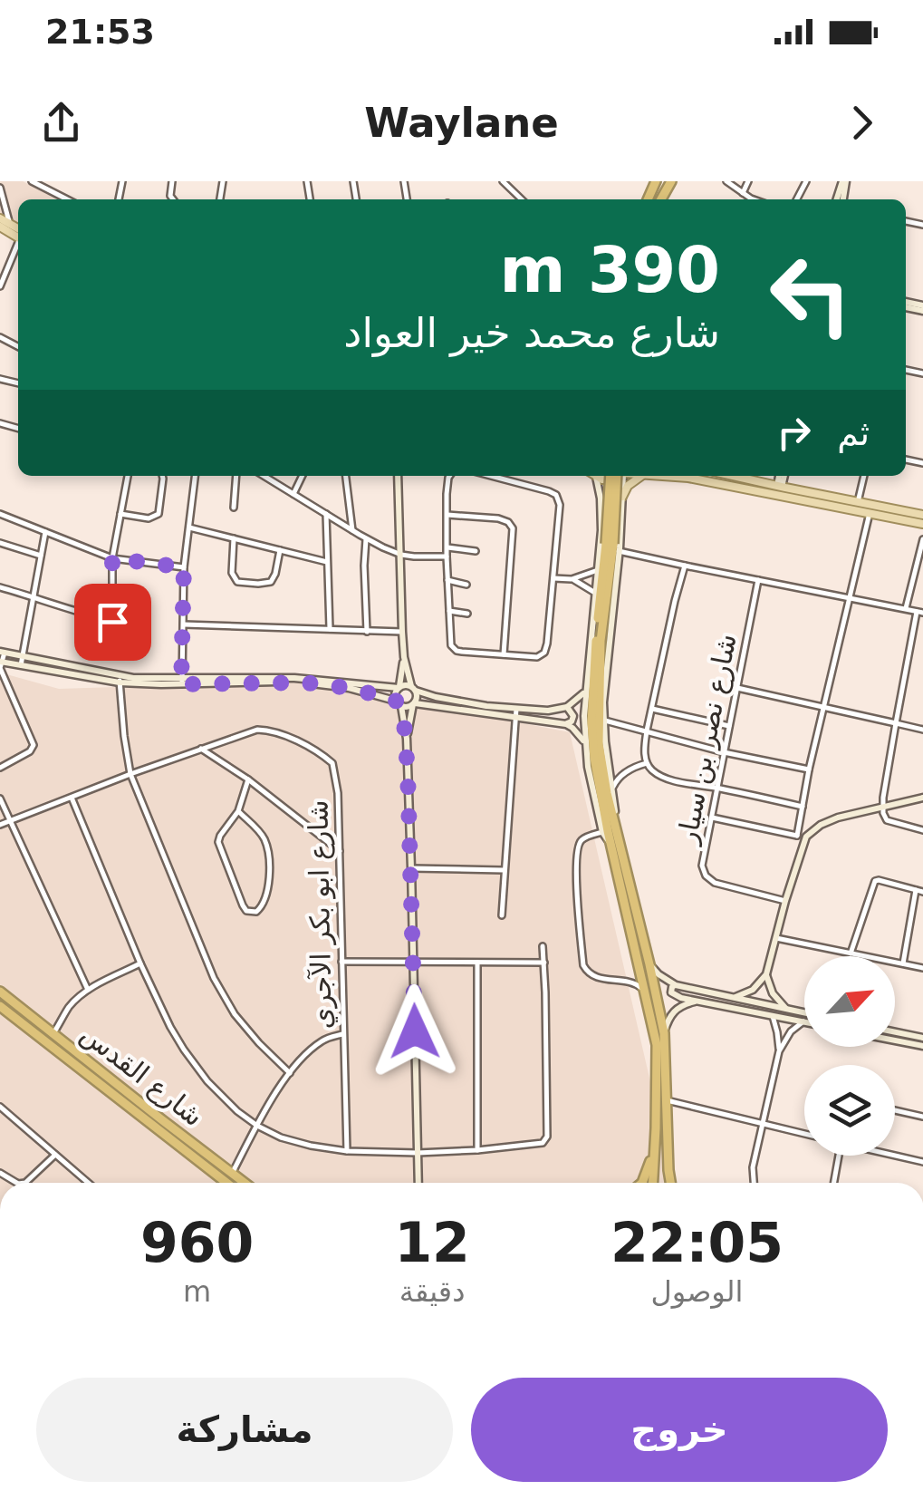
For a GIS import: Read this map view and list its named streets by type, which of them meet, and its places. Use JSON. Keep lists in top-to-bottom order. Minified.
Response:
{"streets":{"highway":["شارع القدس"],"street":["شارع نصر بن سيار","شارع ابو بكر الآجري"]},"north":"top right","page":{"status":"21:53","header":"Waylane","turn":["390 m","شارع محمد خير العواد"],"then":"ثم","eta":["22:05","الوصول","12","دقيقة","960","m"],"buttons":["خروج","مشاركة"]}}
